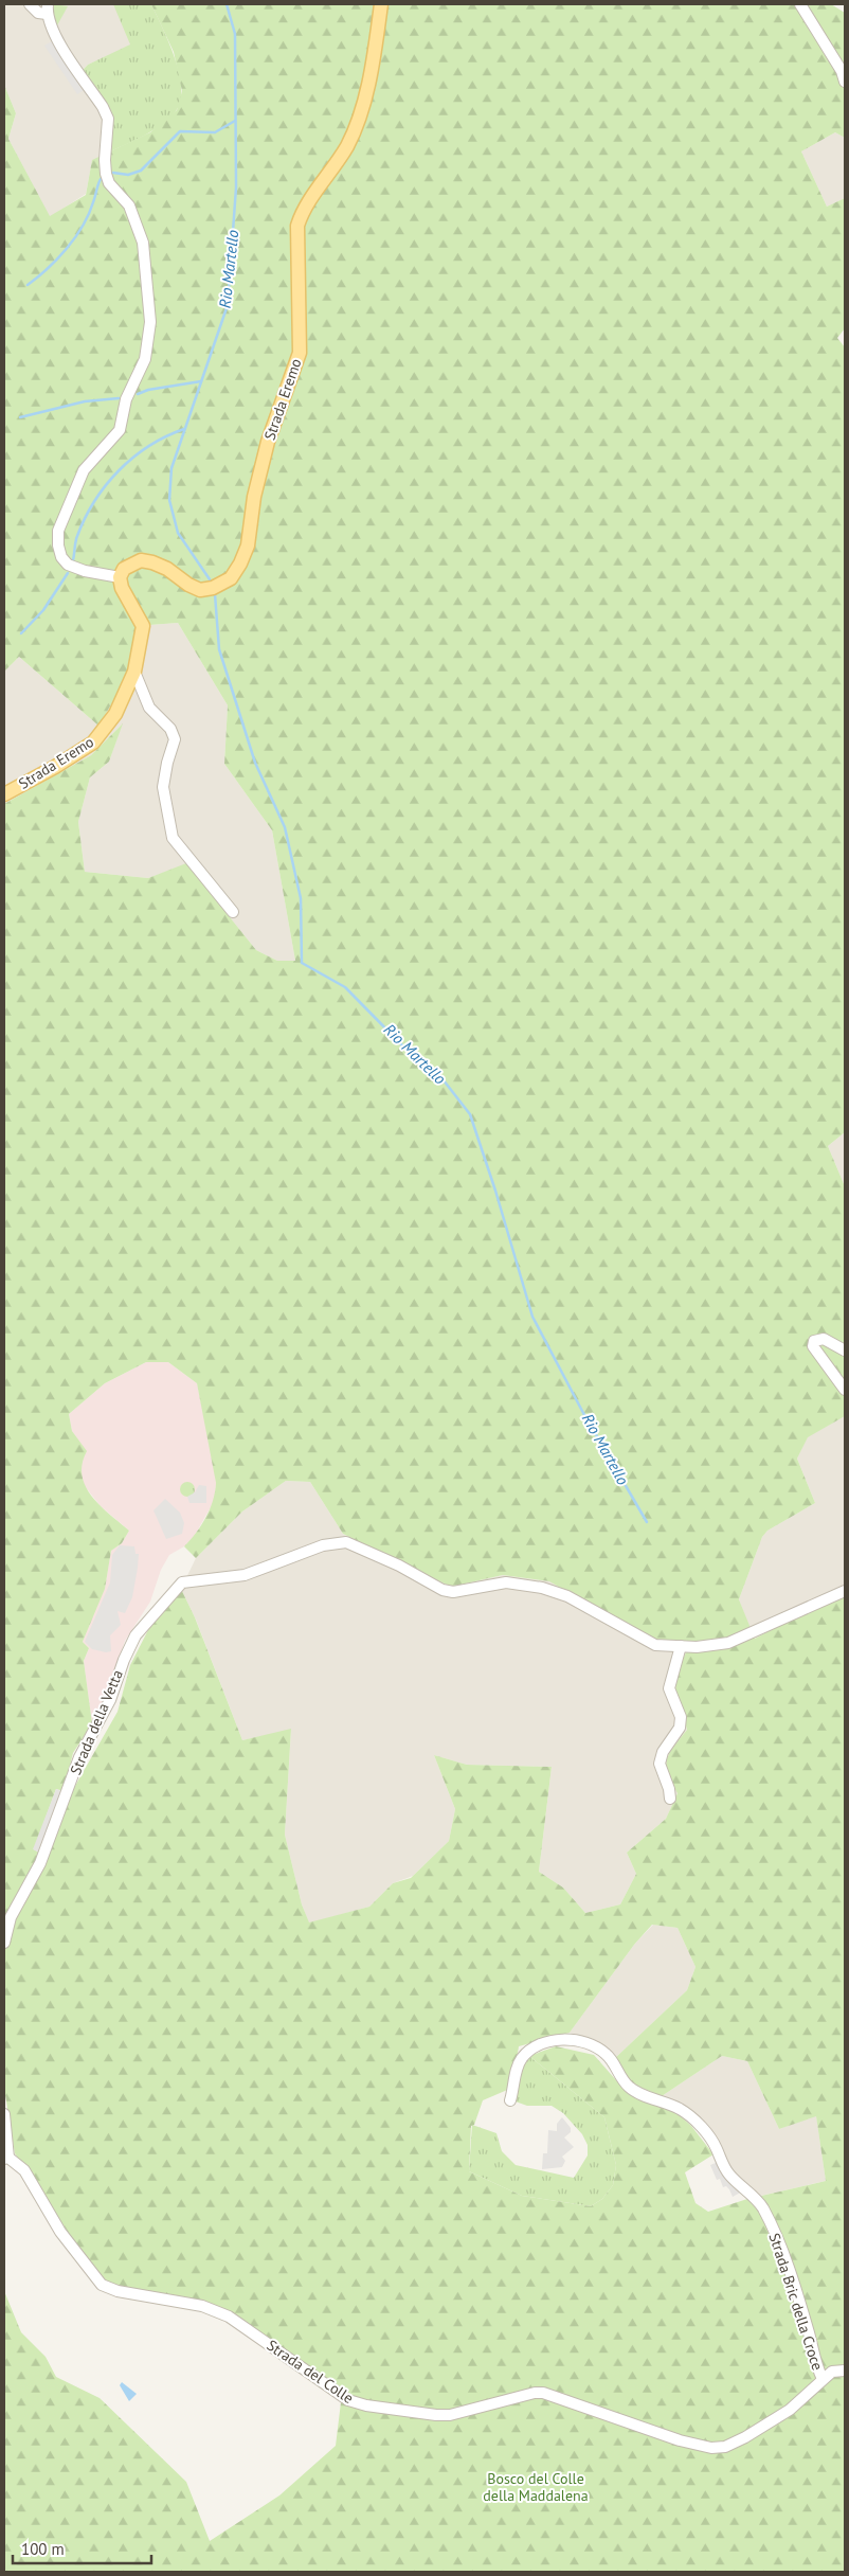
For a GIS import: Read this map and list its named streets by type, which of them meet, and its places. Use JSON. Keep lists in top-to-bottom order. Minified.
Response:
{"streets":{"main road":["Strada Eremo"],"street":["Strada della Vetta","Strada Bric della Croce","Strada del Colle"]},"crossings":[["Strada Bric della Croce","Strada del Colle"]],"water":["Rio Martello"],"parks":["Bosco del Colle della Maddalena"],"scale_bar":"100 m"}
